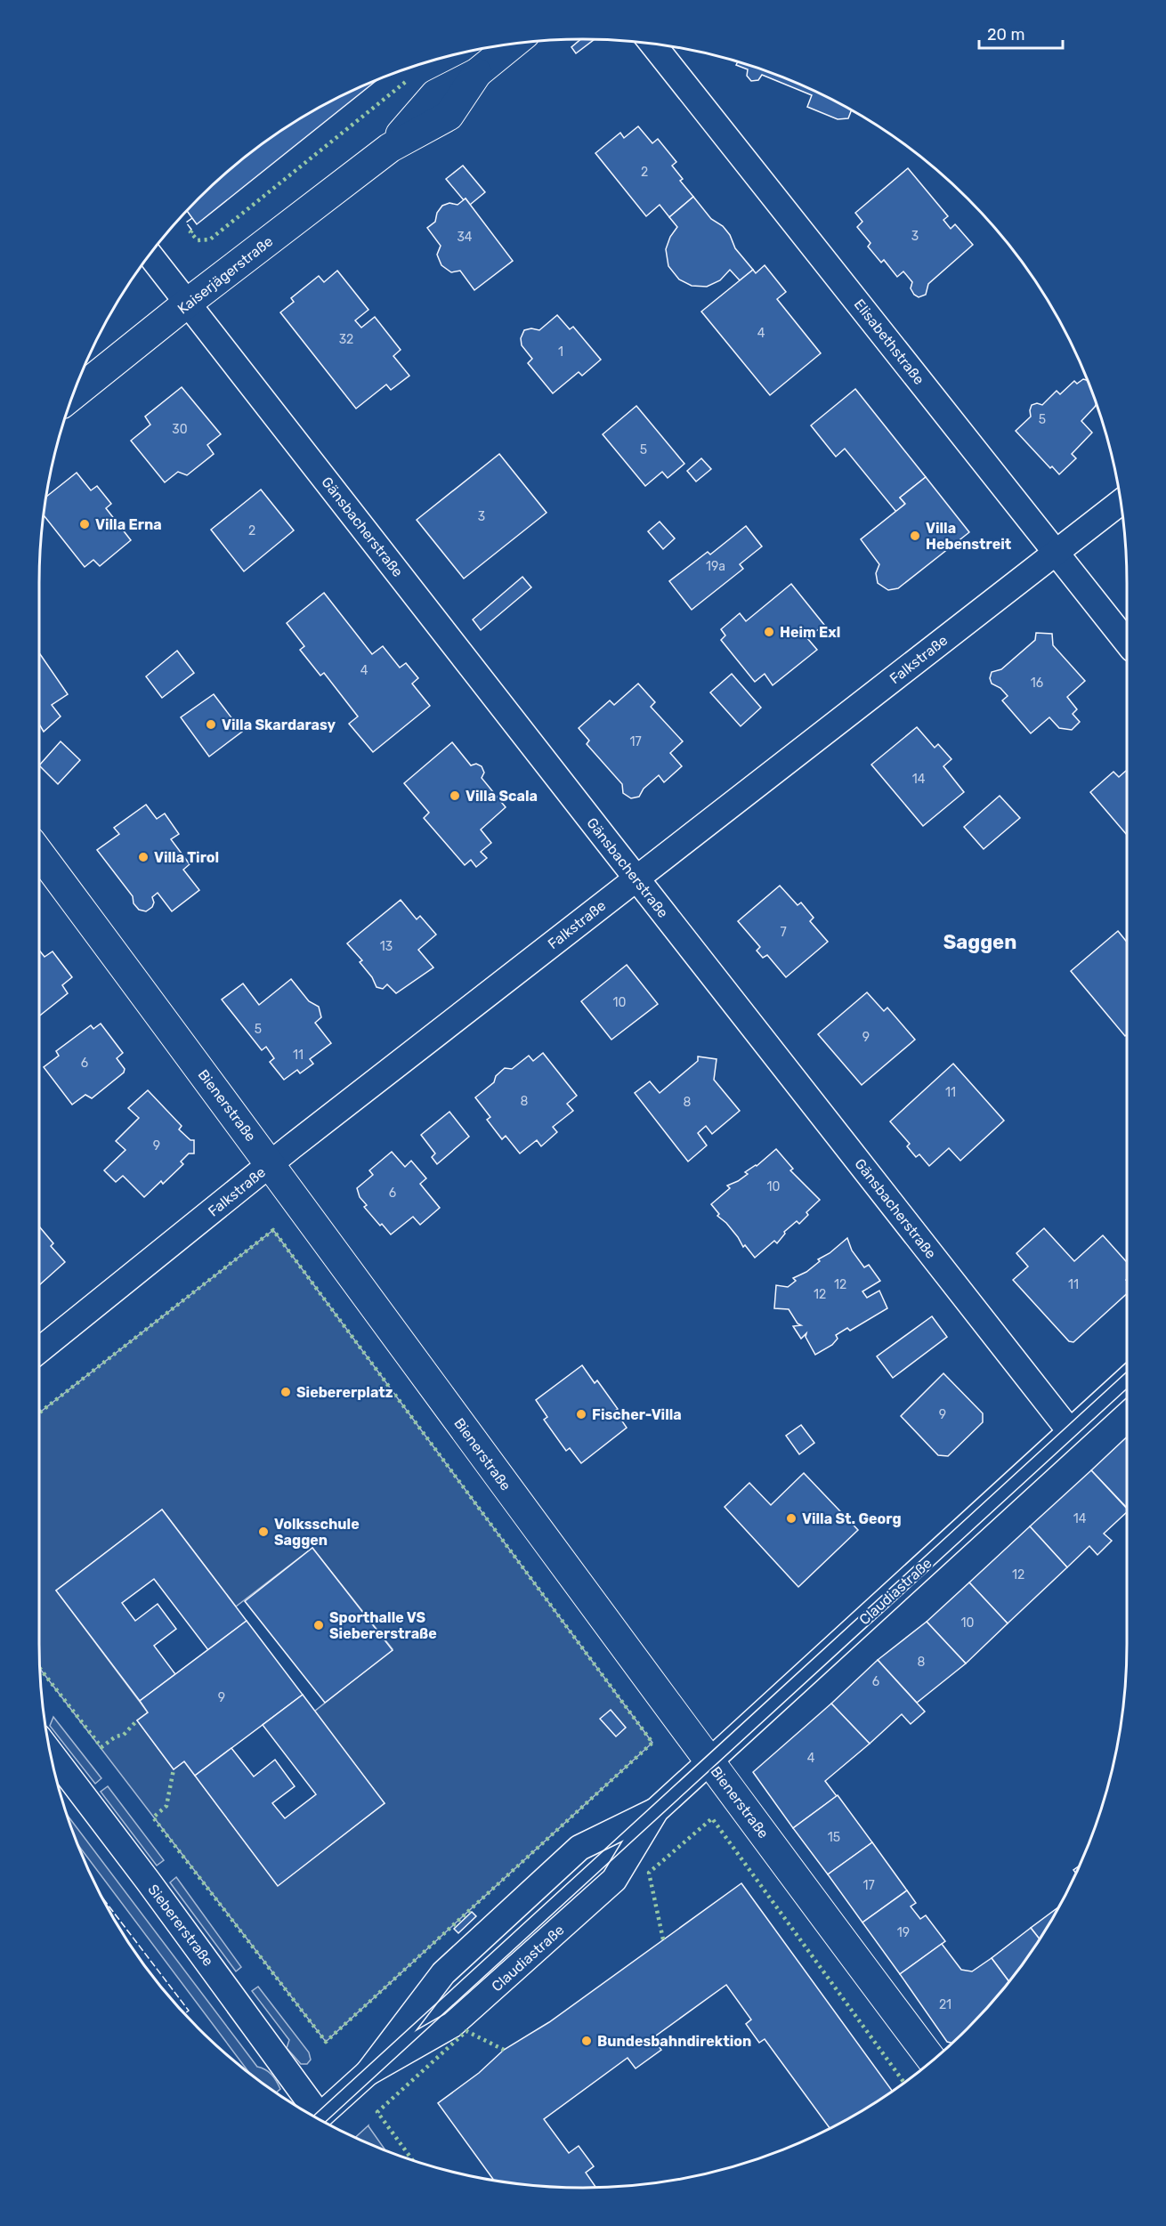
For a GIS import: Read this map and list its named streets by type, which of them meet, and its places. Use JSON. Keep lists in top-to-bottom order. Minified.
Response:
{"streets":{"street":["Kaiserjägerstraße","Elisabethstraße","Gänsbacherstraße","Falkstraße","Bienerstraße","Claudiastraße","Siebererstraße"]},"crossings":[["Kaiserjägerstraße","Gänsbacherstraße"],["Elisabethstraße","Falkstraße"],["Gänsbacherstraße","Falkstraße"],["Gänsbacherstraße","Claudiastraße"],["Falkstraße","Bienerstraße"],["Bienerstraße","Claudiastraße"]],"districts":["Saggen"],"places":["Villa Erna","Villa Hebenstreit","Heim Exl","Villa Skardarasy","Villa Scala","Villa Tirol","Siebererplatz","Fischer-Villa","Villa St. Georg","Volksschule Saggen","Sporthalle VS Siebererstraße","Bundesbahndirektion"],"house_numbers":["2","3","34","4","32","1","5","30","5","3","2","19a","4","16","17","14","7","13","10","5","9","11","6","11","8","8","9","10","6","12","11","12","9","14","12","10","8","6","9","4","15","17","19","21"],"scale_bar":"20 m"}
